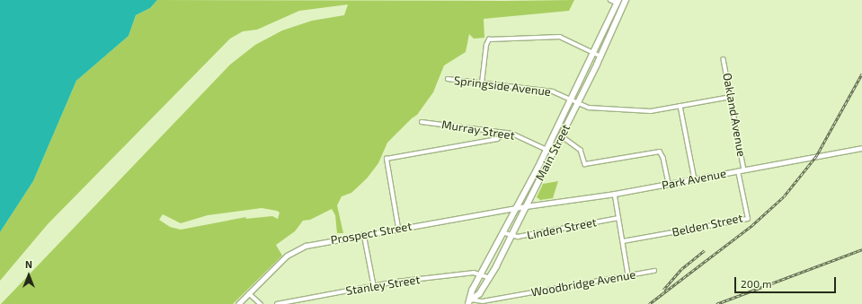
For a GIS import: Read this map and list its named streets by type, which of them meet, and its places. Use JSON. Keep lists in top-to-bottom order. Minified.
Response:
{"streets":{"highway":["Main Street"],"main road":["Prospect Street"],"street":["Springside Avenue","Oakland Avenue","Murray Street","Park Avenue","Belden Street","Linden Street","Woodbridge Avenue","Stanley Street"]},"crossings":[["Springside Avenue","Oakland Avenue"],["Springside Avenue","Main Street"],["Oakland Avenue","Park Avenue"],["Murray Street","Main Street"],["Main Street","Park Avenue"],["Main Street","Linden Street"],["Main Street","Prospect Street"],["Main Street","Woodbridge Avenue"],["Main Street","Stanley Street"],["Park Avenue","Belden Street"],["Park Avenue","Prospect Street"]],"scale_bar":"200 m","north":"top"}
